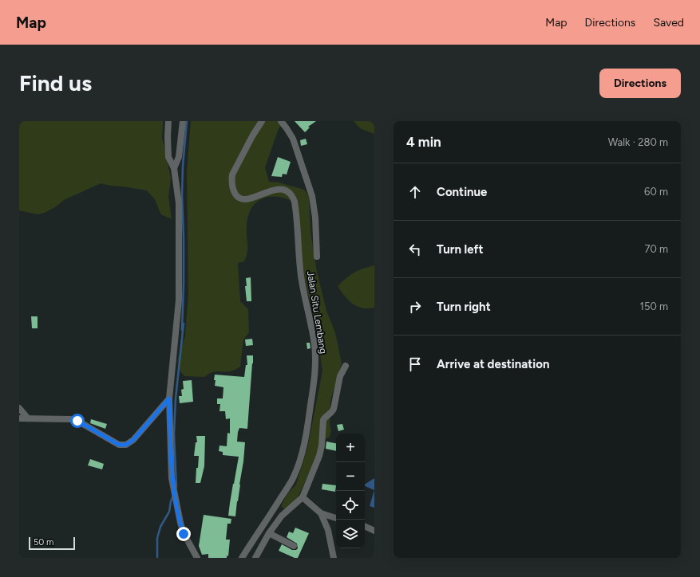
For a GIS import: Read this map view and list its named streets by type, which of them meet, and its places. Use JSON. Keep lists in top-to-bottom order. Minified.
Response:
{"streets":{"street":["Jalan Situ Lembang"]},"scale_bar":"50 m","page":{"header":"Map","nav":["Map","Directions","Saved"],"buttons":"Directions","title":"Find us","heading":["4 min","Walk · 280 m"],"list":[["Continue","60 m"],["Turn left","70 m"],["Turn right","150 m"],"Arrive at destination"],"map_buttons":["+","−"],"scale":"50 m"}}
